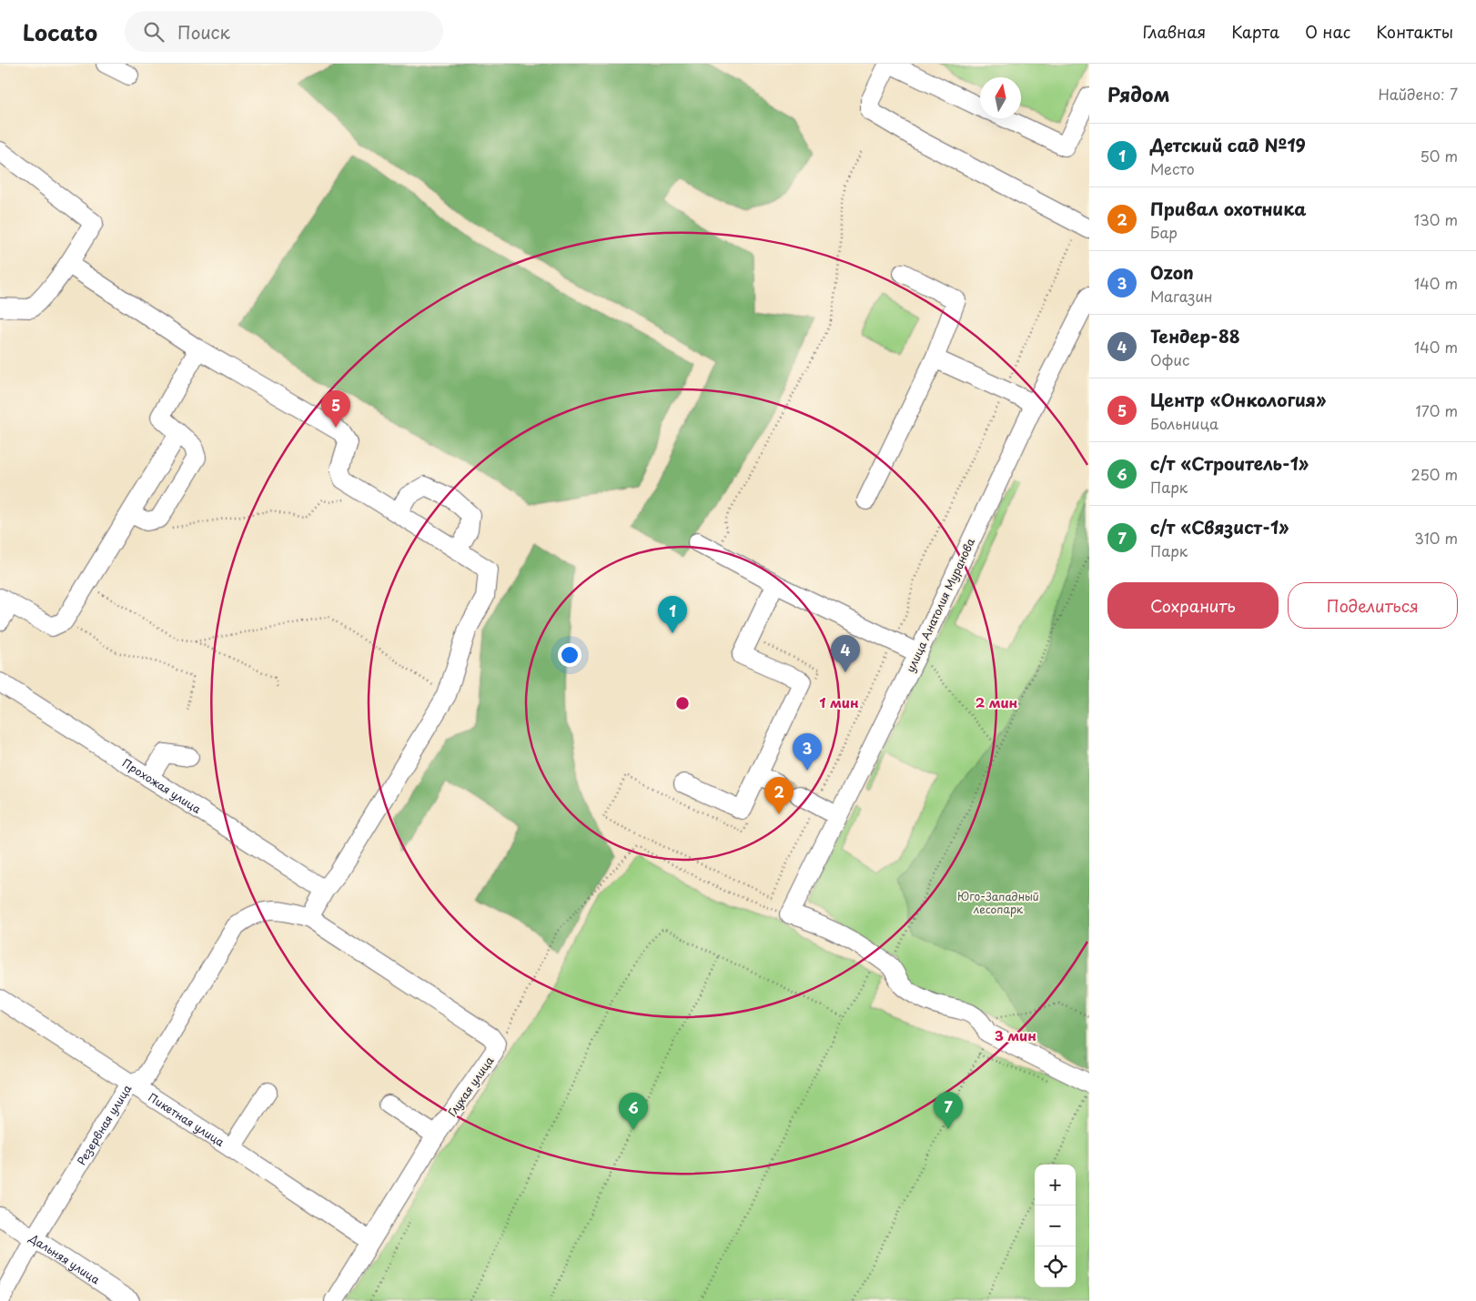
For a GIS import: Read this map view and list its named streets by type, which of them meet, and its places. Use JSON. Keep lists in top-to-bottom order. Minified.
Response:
{"streets":{"street":["улица Анатолия Муранова","Прохожая улица","Глухая улица","Пикетная улица","Резервная улица","Дальняя улица"]},"crossings":[["Глухая улица","Пикетная улица"],["Глухая улица","Резервная улица"],["Пикетная улица","Резервная улица"],["Резервная улица","Дальняя улица"]],"parks":["Юго-Западный лесопарк"],"north":"top","page":{"header":"Locato","search":"Поиск","nav":["Главная","Карта","О нас","Контакты"],"heading":["Рядом","Найдено: 7"],"list":[{"mark":"1","name":"Детский сад №19","note":"Место","value":"50 m"},{"mark":"2","name":"Привал охотника","note":"Бар","value":"130 m"},{"mark":"3","name":"Ozon","note":"Магазин","value":"140 m"},{"mark":"4","name":"Тендер-88","note":"Офис","value":"140 m"},{"mark":"5","name":"Центр «Онкология»","note":"Больница","value":"170 m"},{"mark":"6","name":"с/т «Строитель-1»","note":"Парк","value":"250 m"},{"mark":"7","name":"с/т «Связист-1»","note":"Парк","value":"310 m"}],"pins":["5","1","4","3","2","7","6"],"buttons":["Сохранить","Поделиться"],"map_buttons":["+","−"]},"rings":["1 мин","2 мин","3 мин"]}
